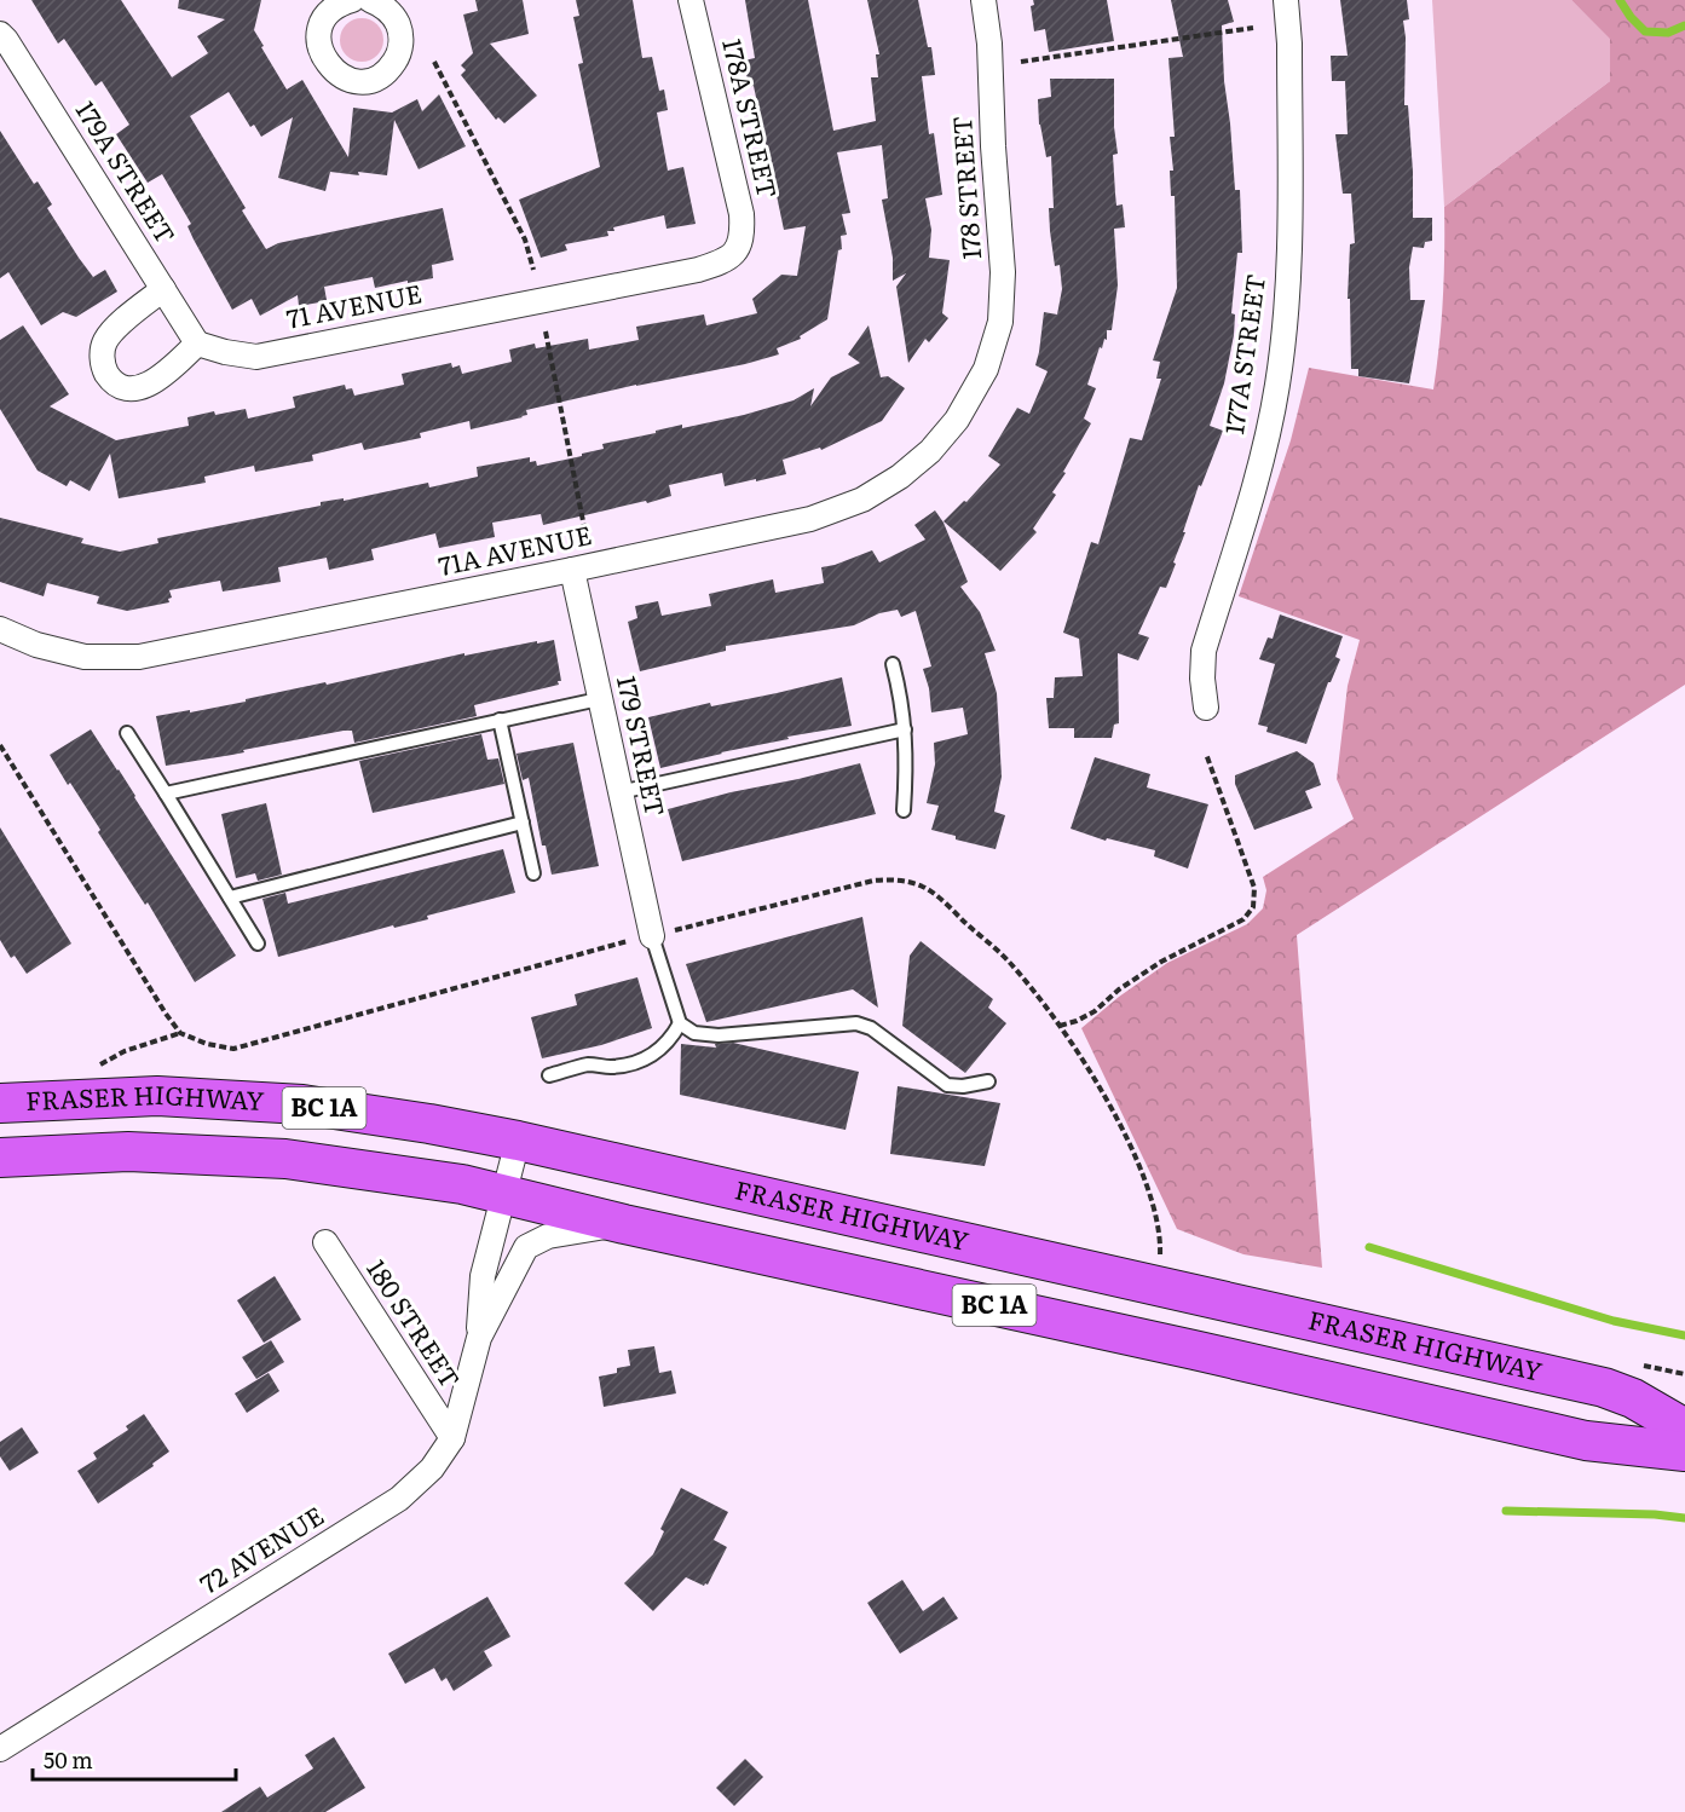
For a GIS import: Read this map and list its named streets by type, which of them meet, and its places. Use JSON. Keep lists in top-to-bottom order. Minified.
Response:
{"streets":{"main road":["FRASER HIGHWAY","BC 1A"],"street":["178A STREET","179A STREET","178 STREET","71 AVENUE","177A STREET","71A AVENUE","179 STREET","180 STREET","72 AVENUE"]},"crossings":[["178A STREET","71 AVENUE"],["179A STREET","71 AVENUE"],["178 STREET","71A AVENUE"],["71A AVENUE","179 STREET"],["FRASER HIGHWAY","72 AVENUE"],["180 STREET","72 AVENUE"]],"scale_bar":"50 m"}
